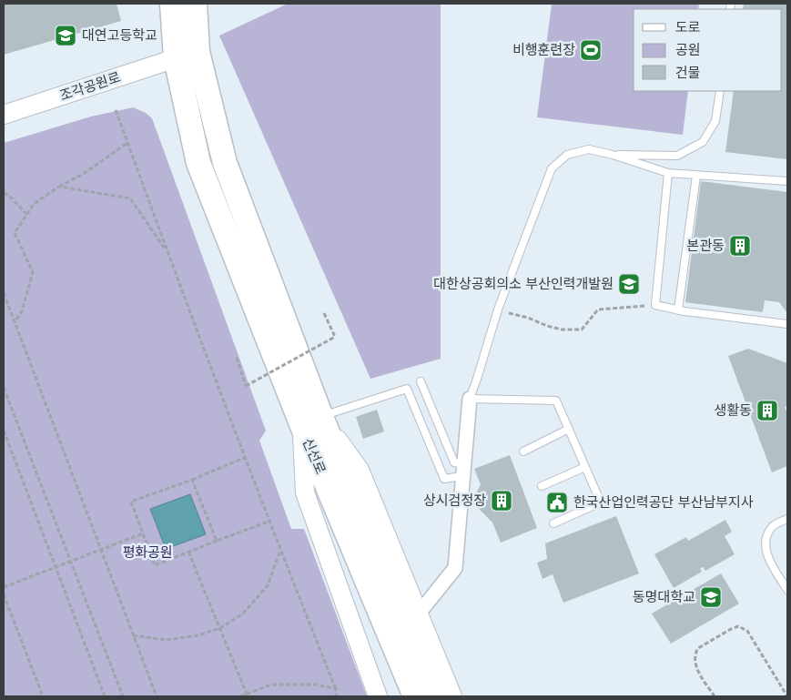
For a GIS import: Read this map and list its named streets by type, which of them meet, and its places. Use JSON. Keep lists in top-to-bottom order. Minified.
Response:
{"streets":{"highway":["신선로"],"main road":["조각공원로"]},"parks":["평화공원"],"places":{"school or university":["대연고등학교","대한상공회의소 부산인력개발원","동명대학교"],"sports":["비행훈련장"],"building":["본관동","생활동","상시검정장"],"public building":["한국산업인력공단 부산남부지사"]},"legend":["도로","공원","건물"]}
